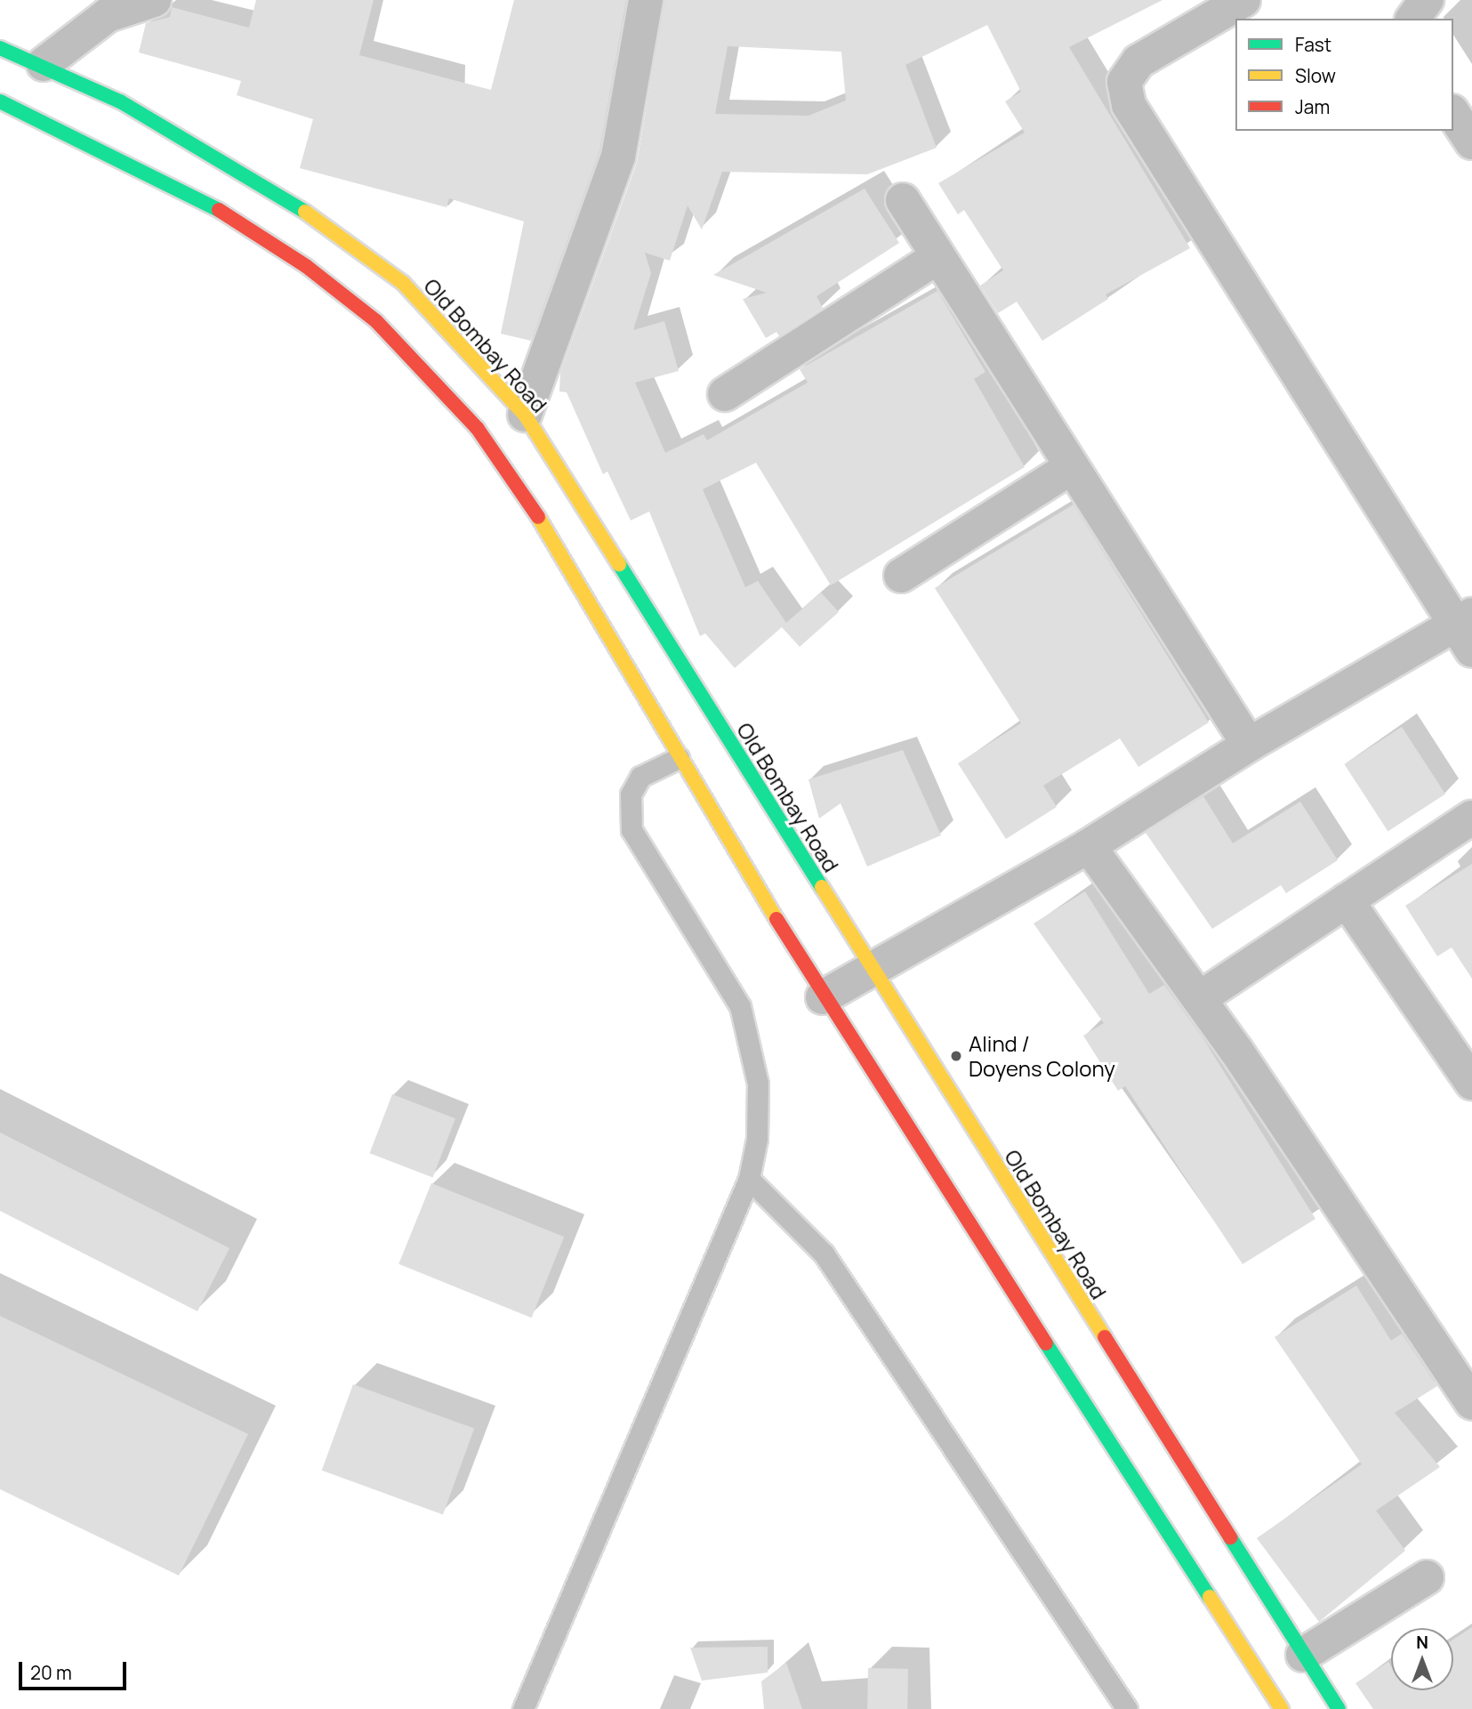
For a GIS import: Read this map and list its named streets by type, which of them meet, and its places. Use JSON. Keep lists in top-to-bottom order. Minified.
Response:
{"streets":{"main road":["Old Bombay Road"]},"places":["Alind / Doyens Colony"],"legend":["Fast","Slow","Jam"],"scale_bar":"20 m","north":"top"}
